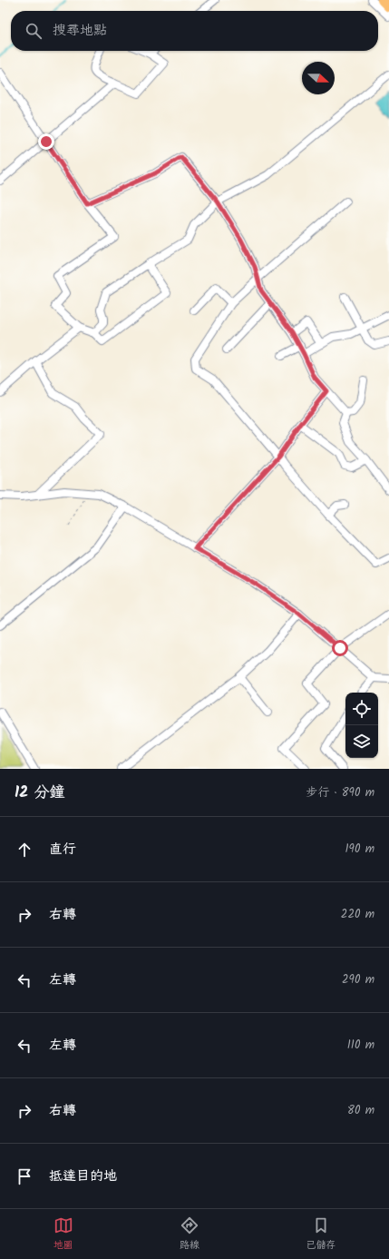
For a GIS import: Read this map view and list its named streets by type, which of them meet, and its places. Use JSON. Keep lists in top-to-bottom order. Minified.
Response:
{"north":"right","page":{"search":"搜尋地點","heading":["12 分鐘","步行 · 890 m"],"list":[["直行","190 m"],["右轉","220 m"],["左轉","290 m"],["左轉","110 m"],["右轉","80 m"],"抵達目的地"],"nav":["地圖","路線","已儲存"]}}
